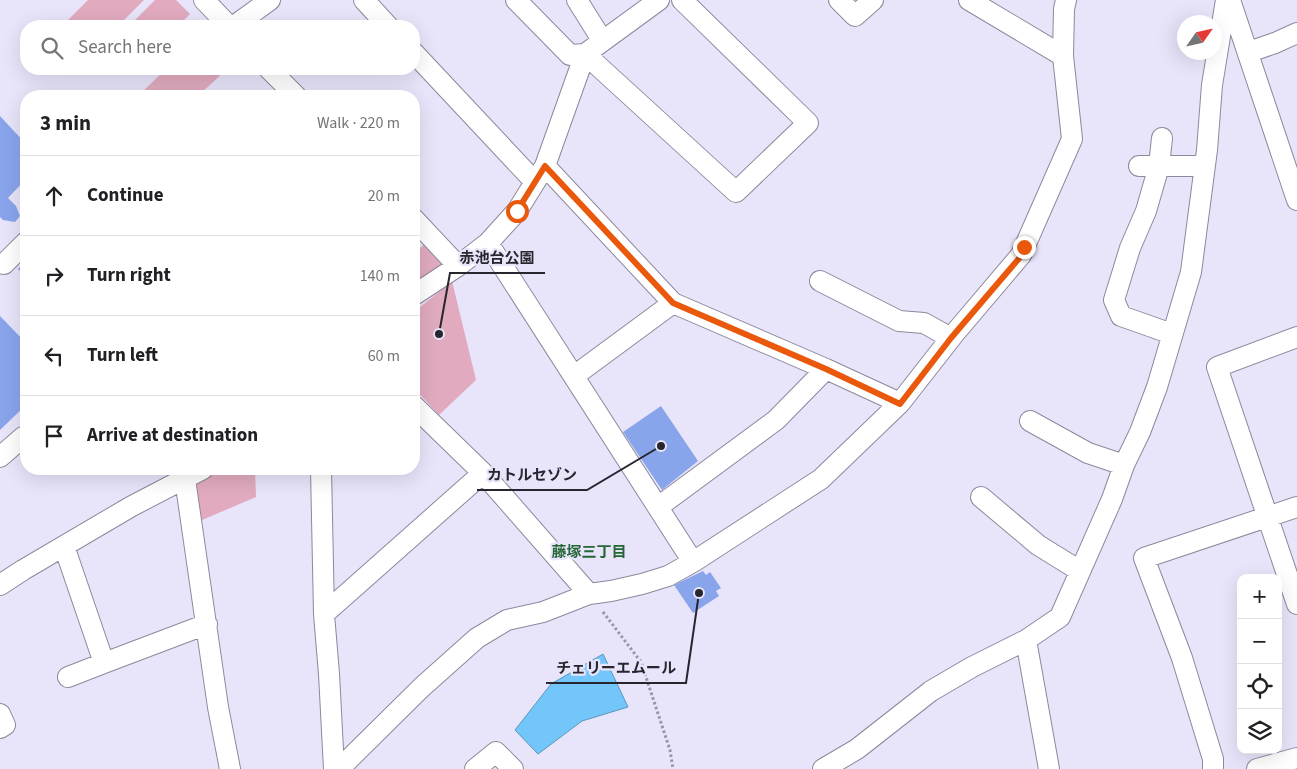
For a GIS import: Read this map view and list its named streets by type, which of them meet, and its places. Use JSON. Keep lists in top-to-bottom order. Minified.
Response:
{"districts":["藤塚三丁目"],"places":["赤池台公園","カトルセゾン","チェリーエムール"],"north":"top right","page":{"search":"Search here","heading":["3 min","Walk · 220 m"],"list":[["Continue","20 m"],["Turn right","140 m"],["Turn left","60 m"],"Arrive at destination"],"map_buttons":["+","−"]}}
